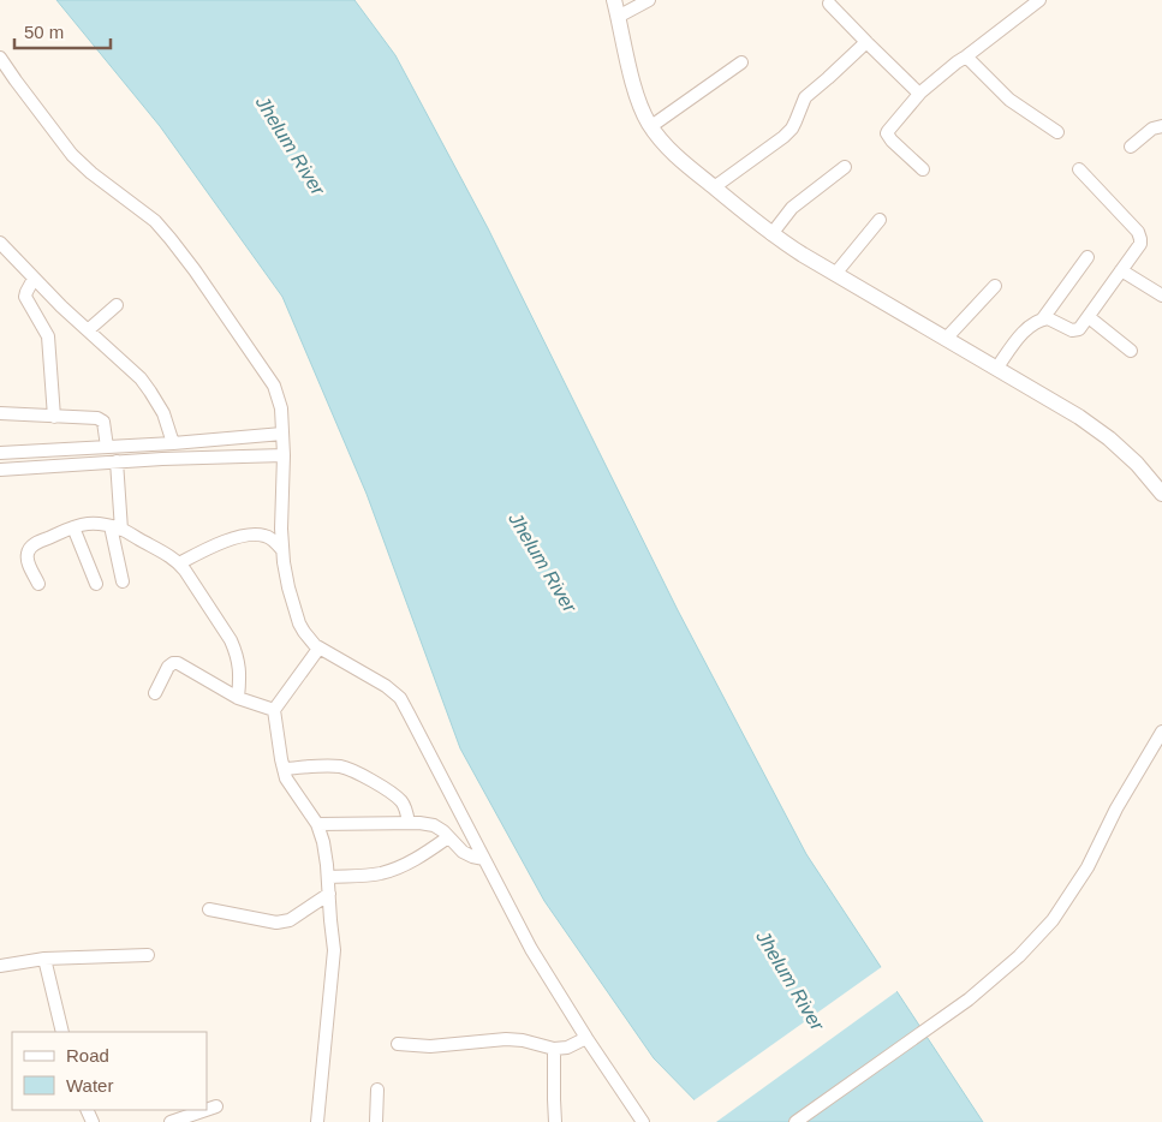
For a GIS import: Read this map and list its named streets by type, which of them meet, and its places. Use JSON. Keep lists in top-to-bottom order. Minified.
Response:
{"water":["Jhelum River"],"legend":["Road","Water"],"scale_bar":"50 m"}
